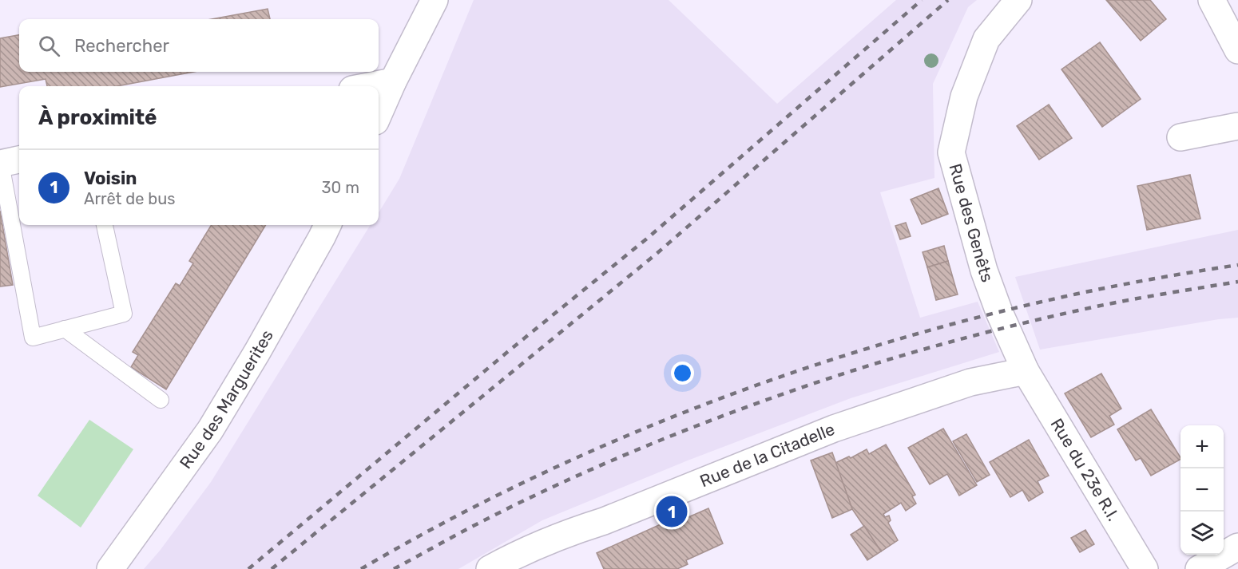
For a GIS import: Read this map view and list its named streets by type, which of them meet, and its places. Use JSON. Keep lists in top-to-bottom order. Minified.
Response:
{"streets":{"street":["Rue des Genêts","Rue des Marguerites","Rue de la Citadelle","Rue du 23e R.I."]},"crossings":[["Rue des Genêts","Rue de la Citadelle"],["Rue des Genêts","Rue du 23e R.I."],["Rue de la Citadelle","Rue du 23e R.I."]],"page":{"search":"Rechercher","heading":"À proximité","list":[{"mark":"1","name":"Voisin","note":"Arrêt de bus","value":"30 m"}],"map_buttons":["+","−"],"pins":"1"}}
